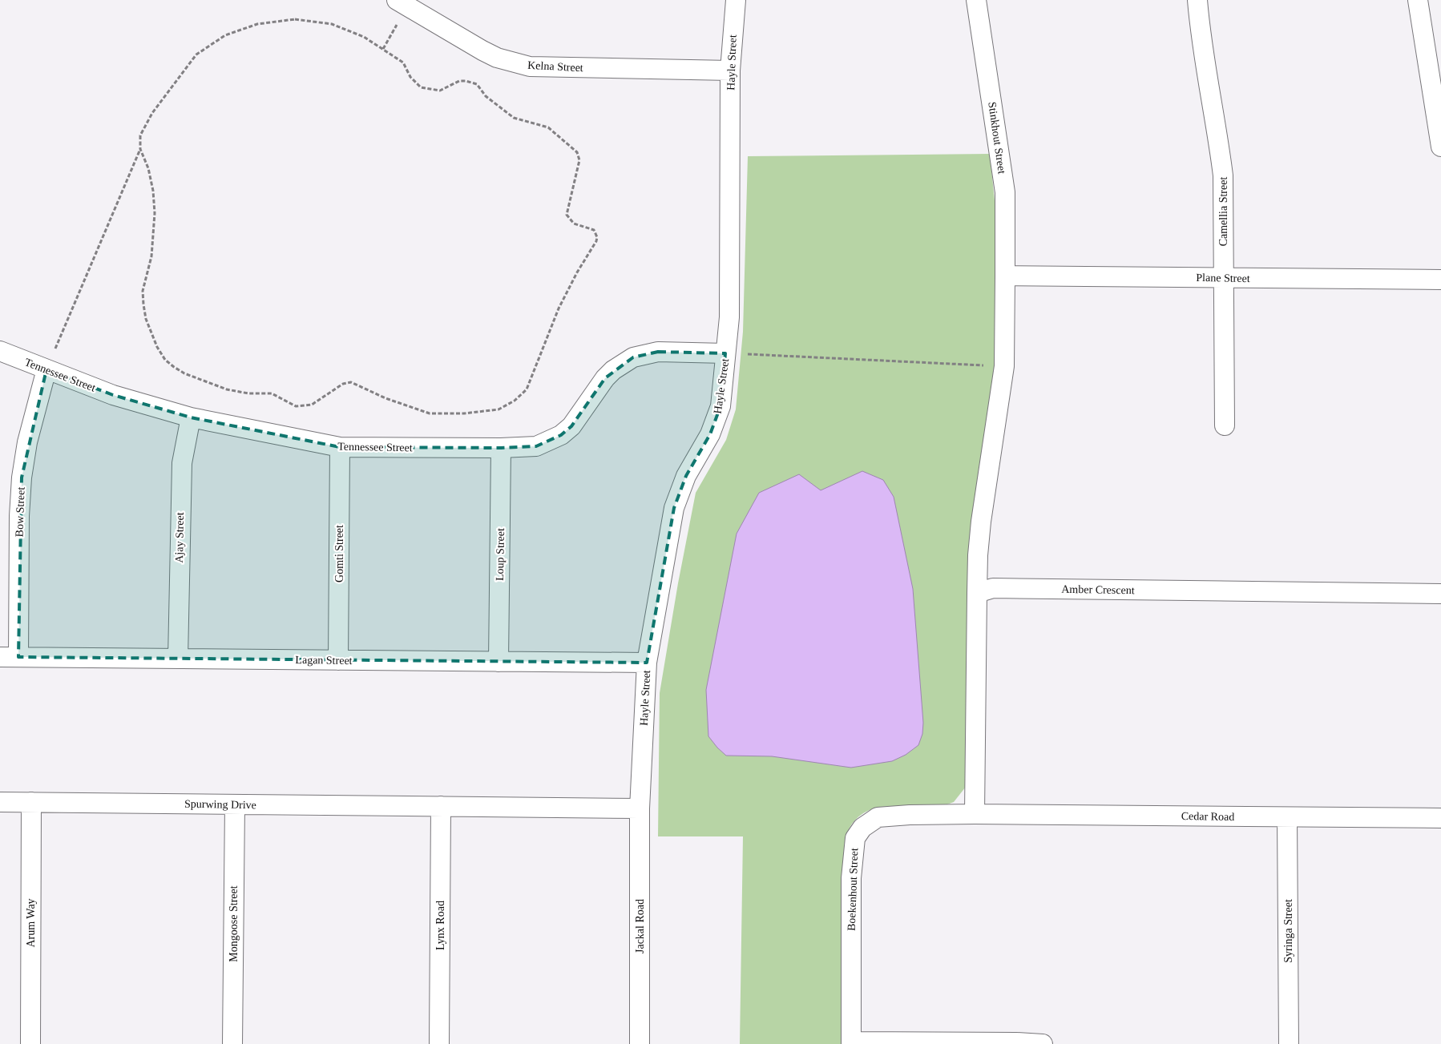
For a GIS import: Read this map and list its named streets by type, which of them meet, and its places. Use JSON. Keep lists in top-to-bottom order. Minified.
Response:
{"streets":{"street":["Hayle Street","Kelna Street","Stinkhout Street","Camellia Street","Plane Street","Tennessee Street","Bow Street","Ajay Street","Gomti Street","Loup Street","Amber Crescent","Lagan Street","Spurwing Drive","Cedar Road","Boekenhout Street","Arum Way","Mongoose Street","Lynx Road","Jackal Road","Syringa Street"]},"crossings":[["Hayle Street","Kelna Street"],["Hayle Street","Tennessee Street"],["Hayle Street","Lagan Street"],["Hayle Street","Spurwing Drive"],["Hayle Street","Jackal Road"],["Stinkhout Street","Plane Street"],["Stinkhout Street","Amber Crescent"],["Camellia Street","Plane Street"],["Tennessee Street","Bow Street"],["Tennessee Street","Ajay Street"],["Tennessee Street","Gomti Street"],["Tennessee Street","Loup Street"],["Bow Street","Lagan Street"],["Ajay Street","Lagan Street"],["Gomti Street","Lagan Street"],["Loup Street","Lagan Street"],["Spurwing Drive","Arum Way"],["Spurwing Drive","Mongoose Street"],["Spurwing Drive","Lynx Road"],["Spurwing Drive","Jackal Road"],["Cedar Road","Boekenhout Street"],["Cedar Road","Syringa Street"]]}
